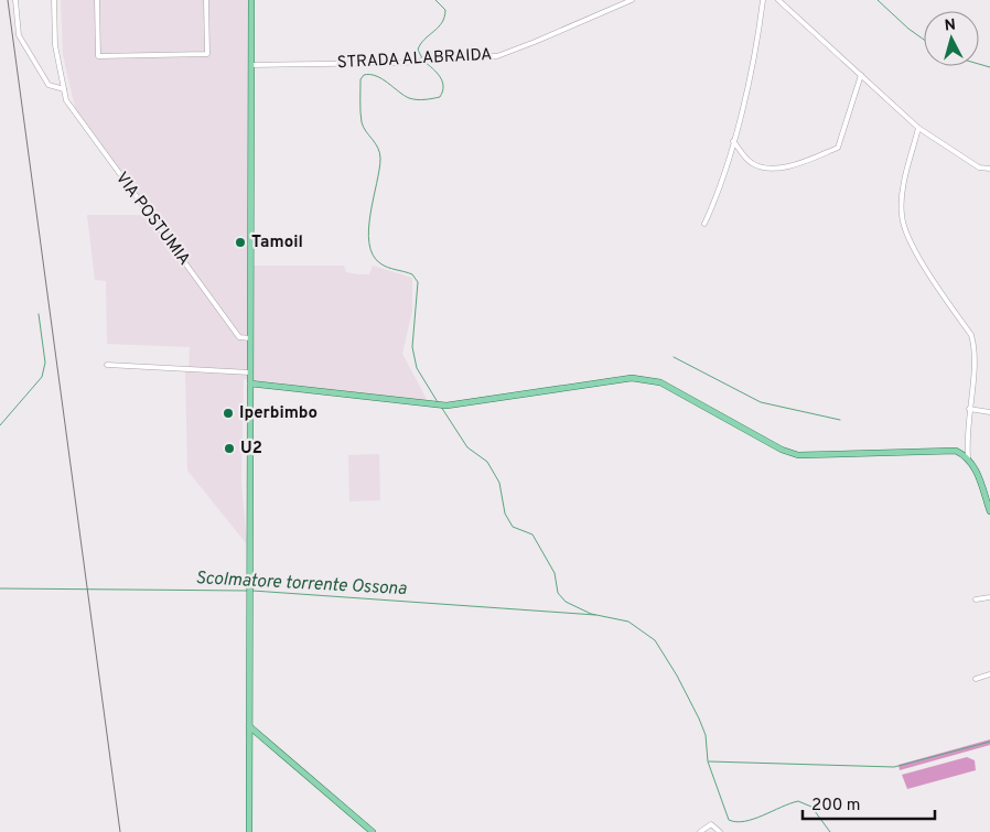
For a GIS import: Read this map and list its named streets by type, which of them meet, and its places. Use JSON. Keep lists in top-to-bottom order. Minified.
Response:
{"streets":{"street":["STRADA ALABRAIDA","VIA POSTUMIA"]},"water":["Scolmatore torrente Ossona"],"places":["Tamoil","Iperbimbo","U2"],"scale_bar":"200 m","north":"top"}
